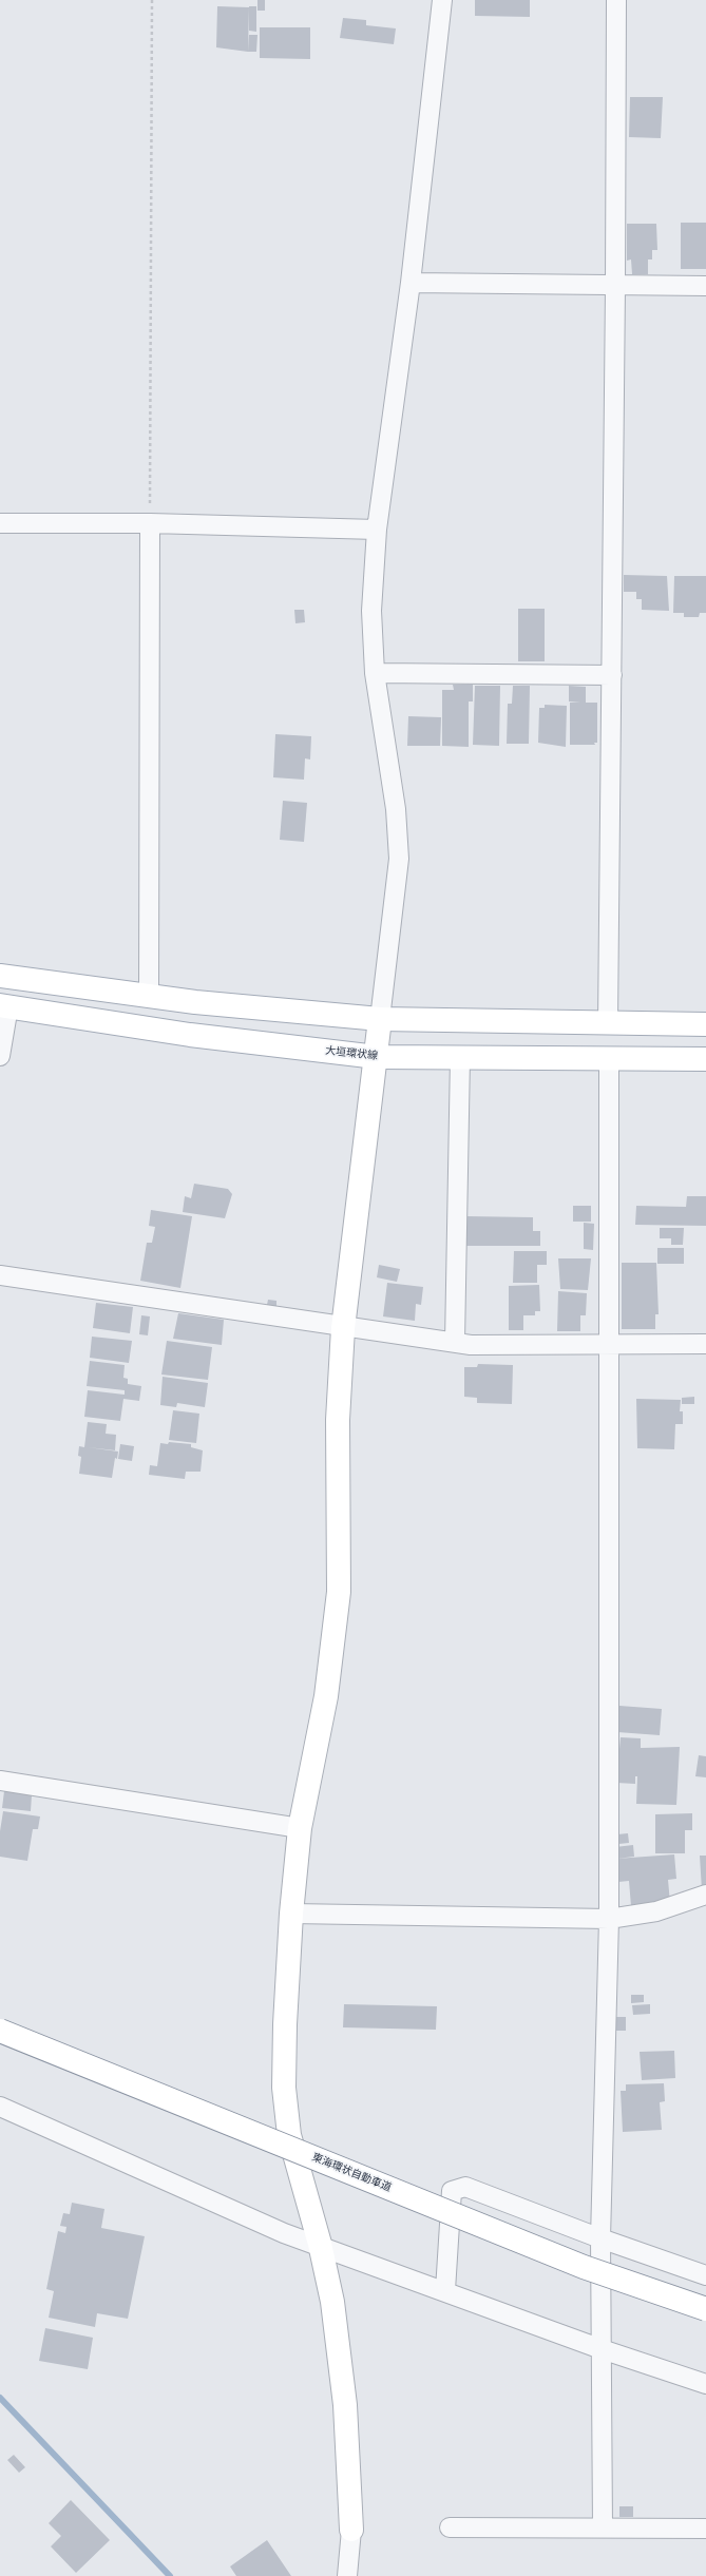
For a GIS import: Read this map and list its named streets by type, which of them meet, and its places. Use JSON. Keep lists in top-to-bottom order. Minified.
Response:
{"streets":{"main road":["大垣環状線","東海環状自動車道"]}}
